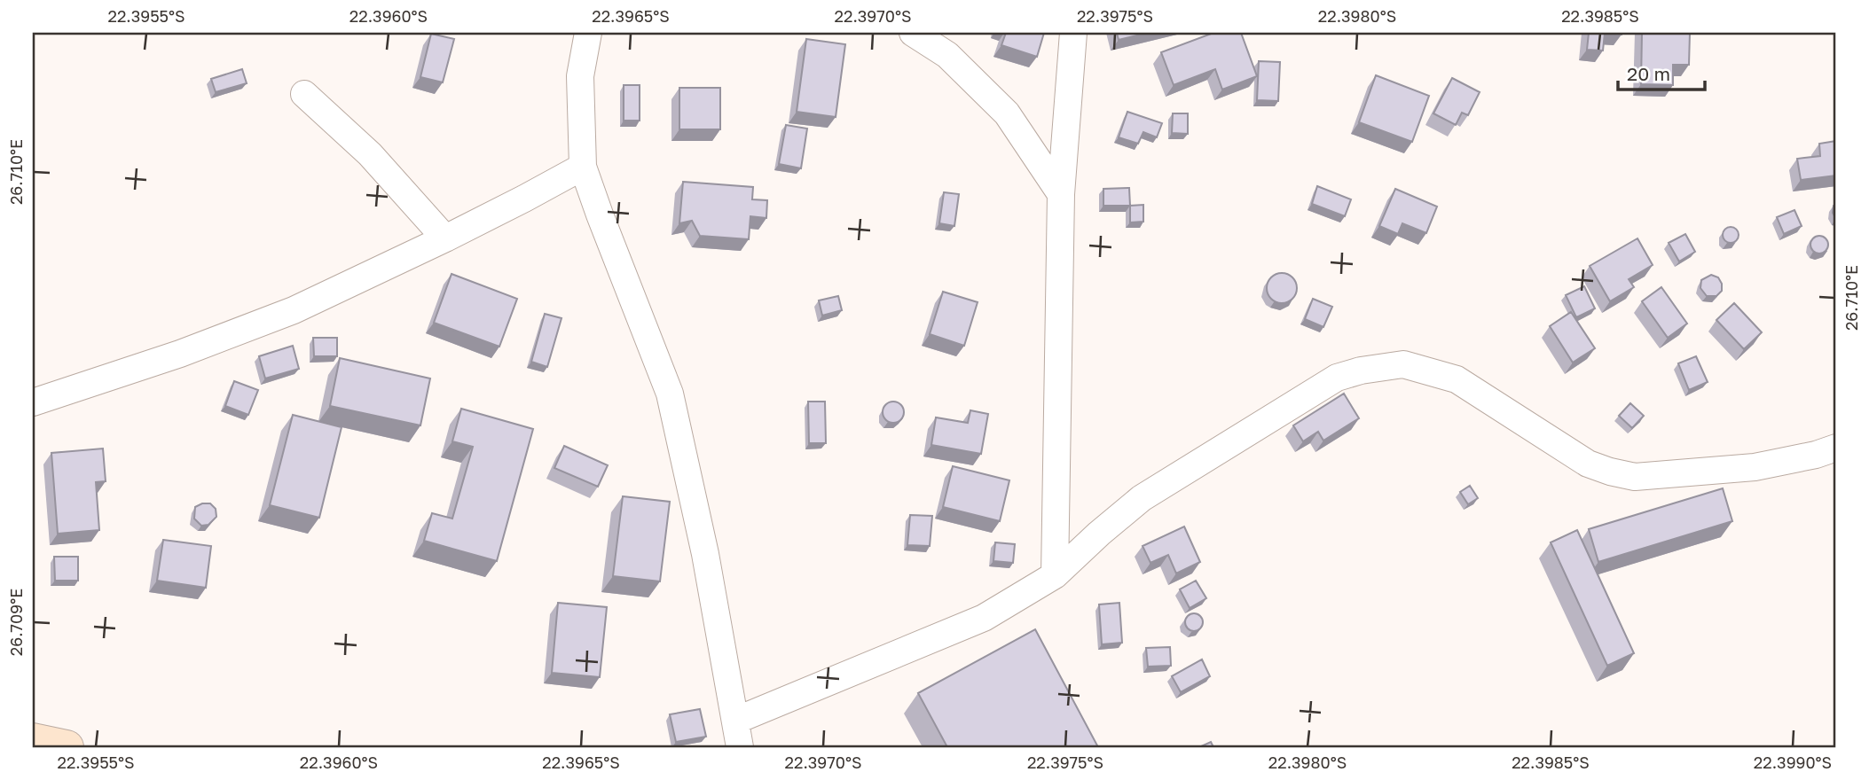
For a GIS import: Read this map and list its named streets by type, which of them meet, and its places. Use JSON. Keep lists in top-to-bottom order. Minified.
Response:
{"scale_bar":"20 m","coordinates":["22.3955°S","22.3960°S","22.3965°S","22.3970°S","22.3975°S","22.3980°S","22.3985°S","26.710°E","26.709°E","22.3990°S"]}
